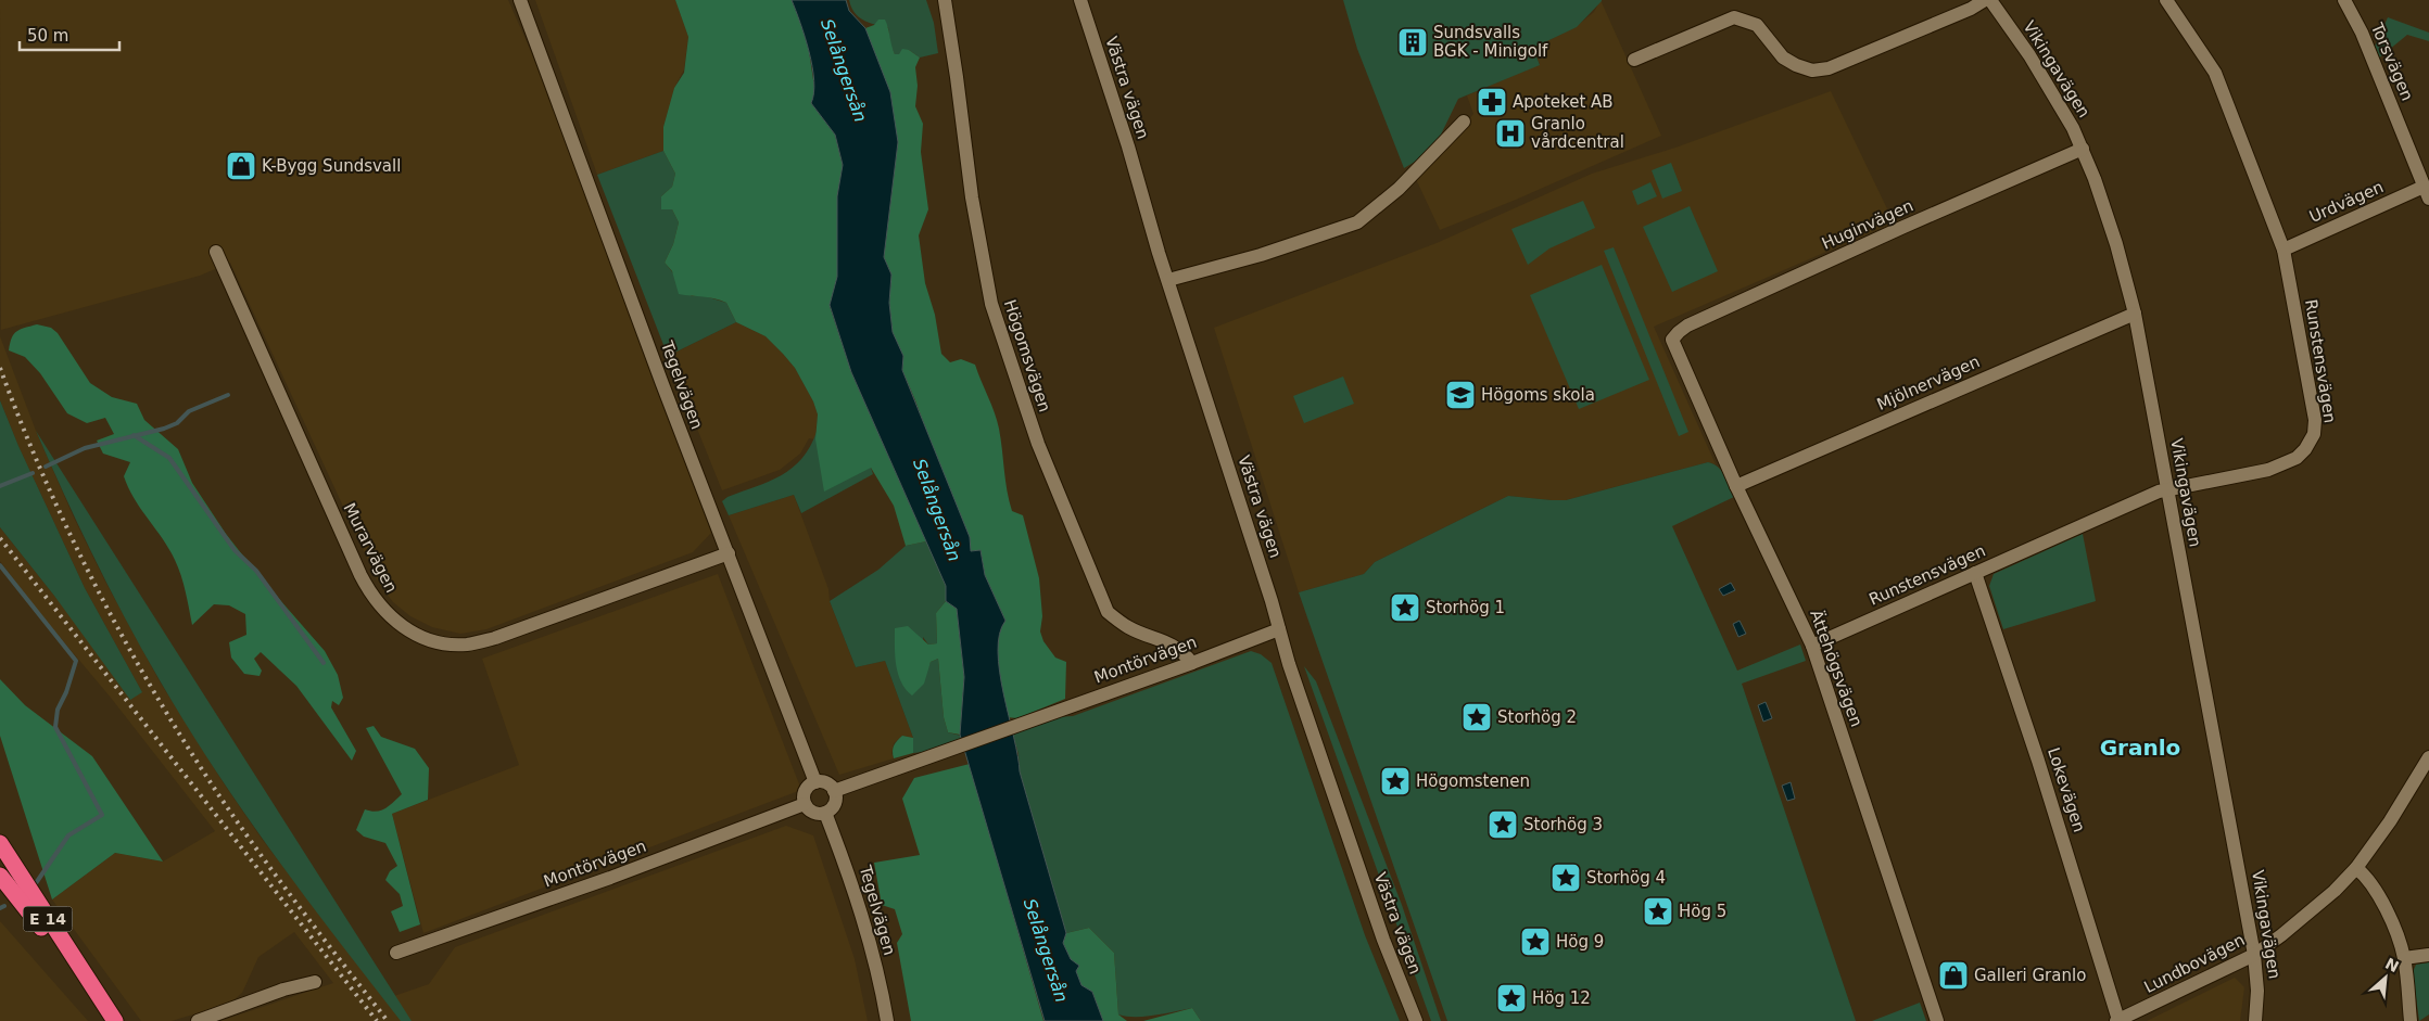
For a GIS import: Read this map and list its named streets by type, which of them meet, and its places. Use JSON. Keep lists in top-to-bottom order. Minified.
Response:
{"streets":{"highway":["E 14"],"street":["Torsvägen","Vikingavägen","Västra vägen","Urdvägen","Huginvägen","Högomsvägen","Runstensvägen","Mjölnervägen","Tegelvägen","Murarvägen","Montörvägen","Ättehögsvägen","Lokevägen","Lundbovägen"]},"crossings":[["Torsvägen","Urdvägen"],["Vikingavägen","Huginvägen"],["Vikingavägen","Runstensvägen"],["Vikingavägen","Mjölnervägen"],["Vikingavägen","Lundbovägen"],["Västra vägen","Montörvägen"],["Urdvägen","Runstensvägen"],["Huginvägen","Ättehögsvägen"],["Högomsvägen","Montörvägen"],["Runstensvägen","Ättehögsvägen"],["Runstensvägen","Lokevägen"],["Mjölnervägen","Ättehögsvägen"],["Tegelvägen","Murarvägen"],["Tegelvägen","Montörvägen"],["Lokevägen","Lundbovägen"]],"districts":["Granlo"],"water":["Selångersån"],"places":{"building":["Sundsvalls BGK - Minigolf"],"pharmacy":["Apoteket AB"],"hospital":["Granlo vårdcentral"],"shop":["K-Bygg Sundsvall","Galleri Granlo"],"school or university":["Högoms skola"],"place":["Storhög 1","Storhög 2","Högomstenen","Storhög 3","Storhög 4","Hög 5","Hög 9","Hög 12"]},"scale_bar":"50 m","north":"top right"}
